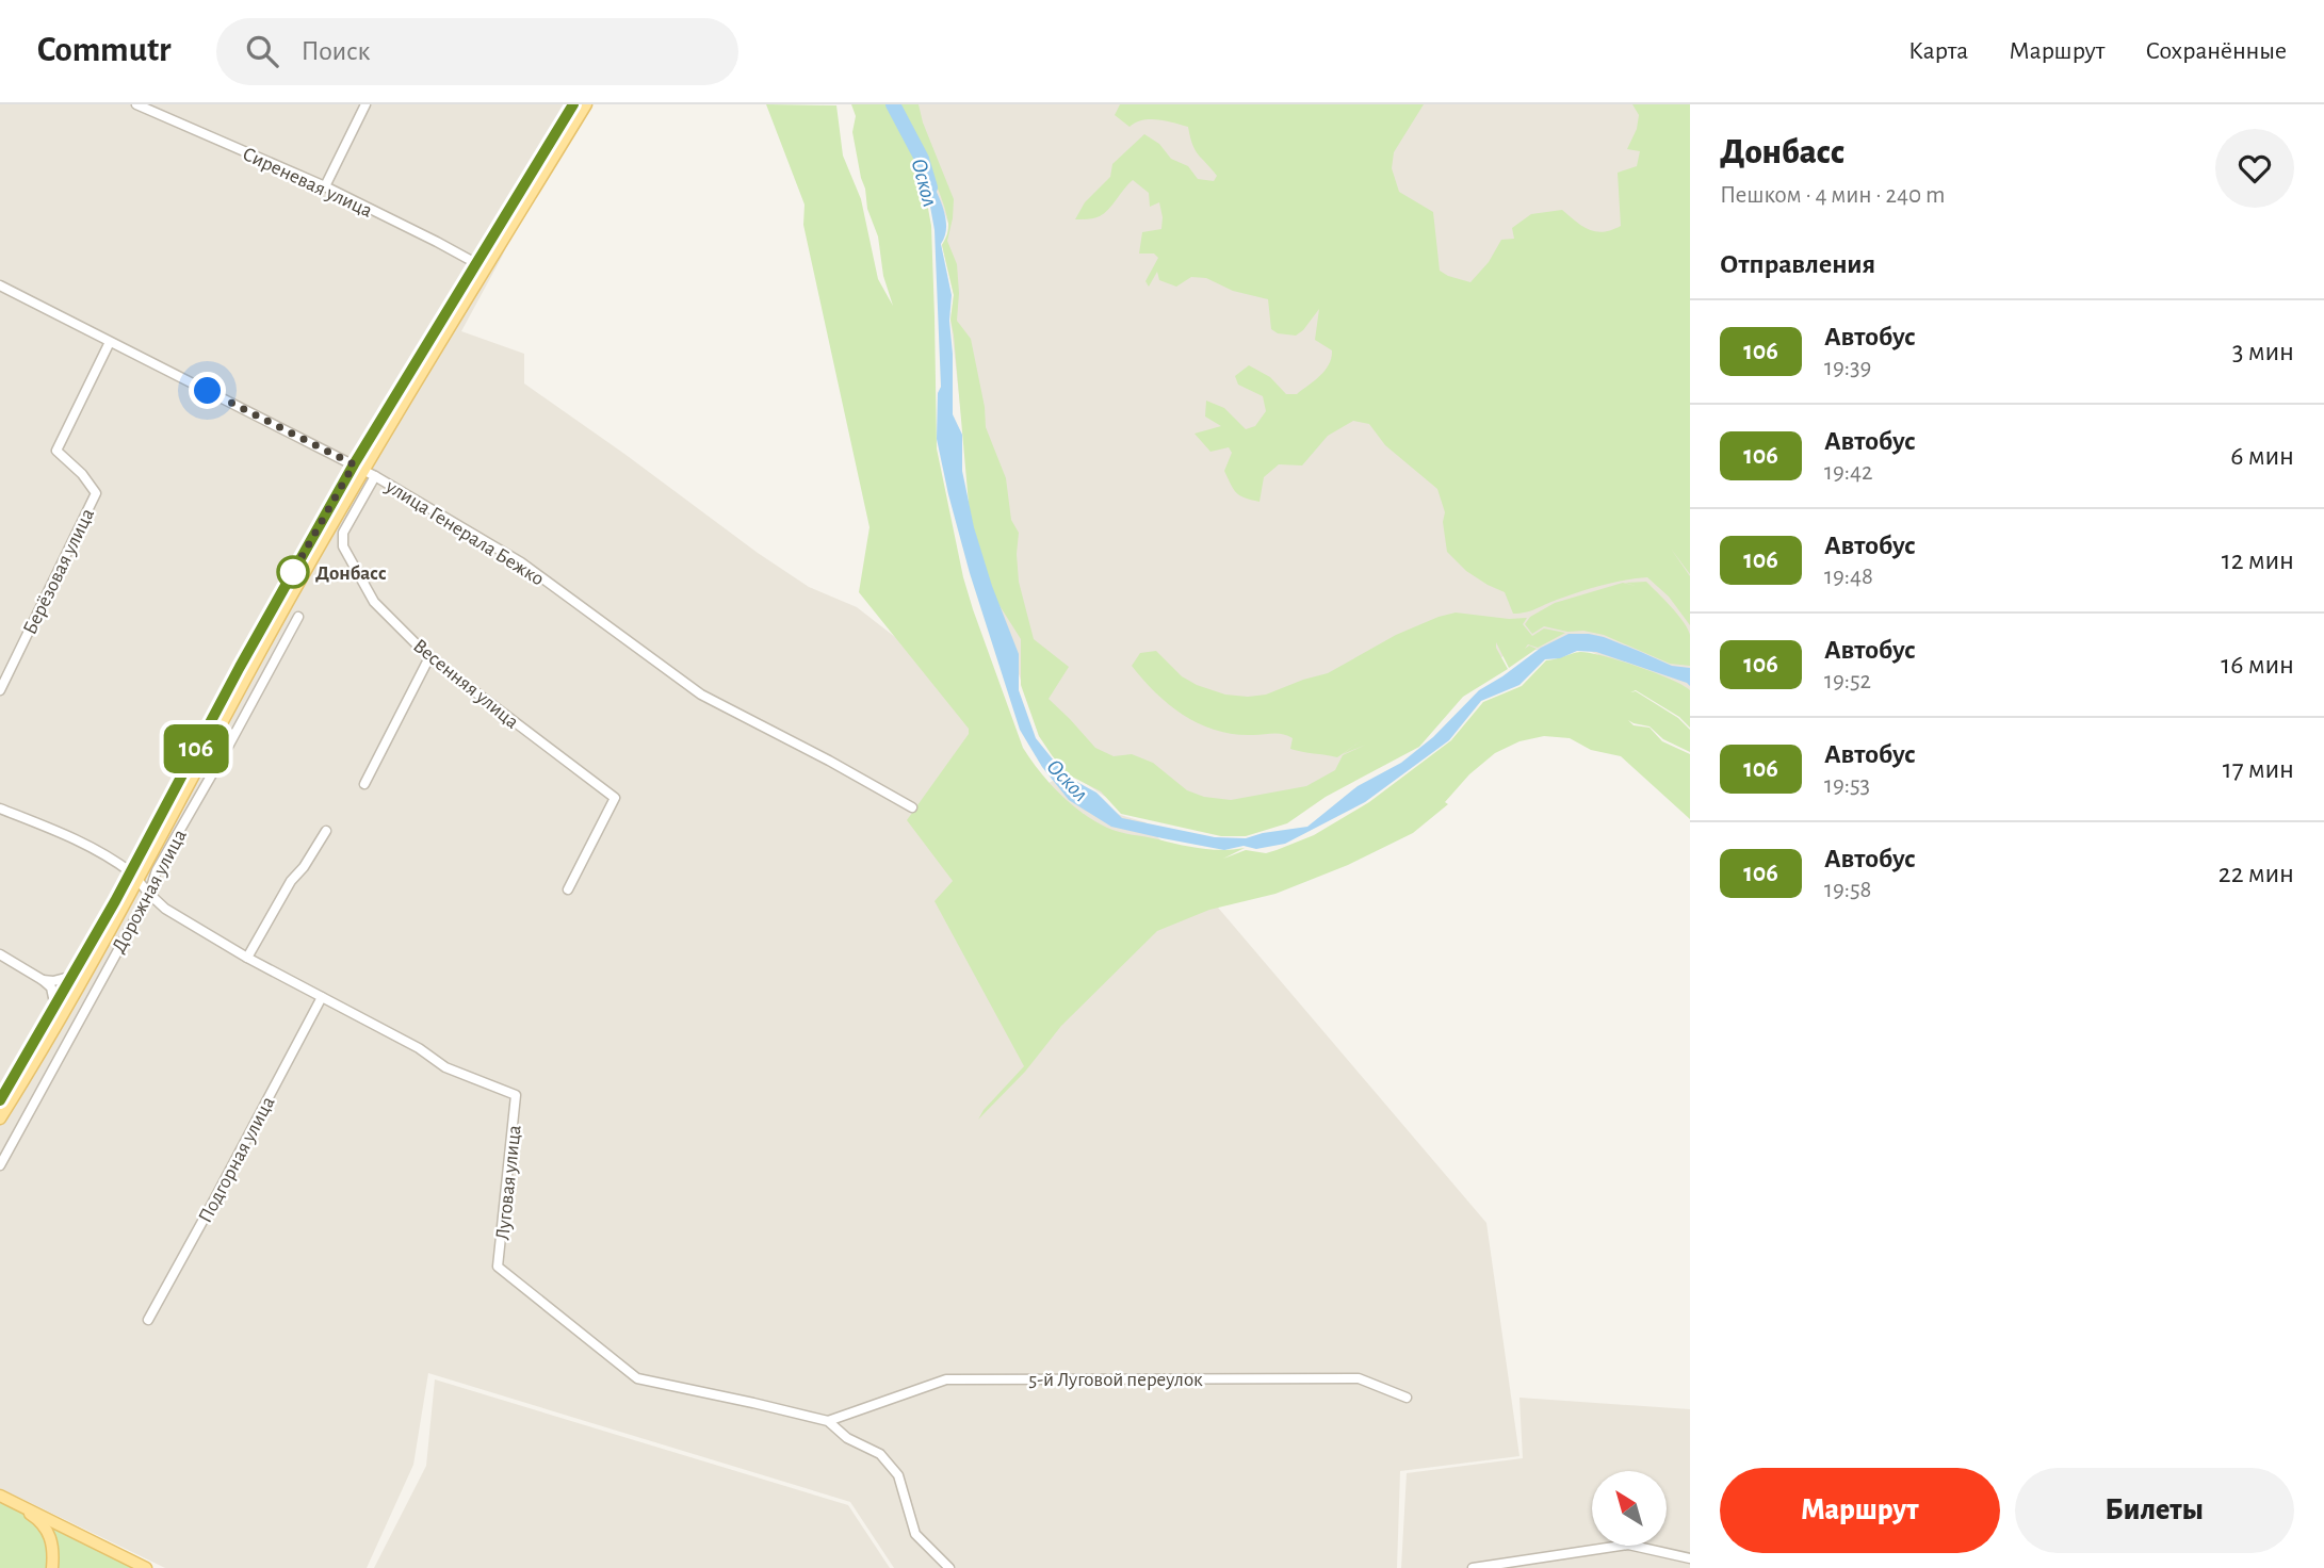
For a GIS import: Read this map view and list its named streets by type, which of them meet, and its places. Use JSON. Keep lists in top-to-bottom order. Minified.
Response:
{"streets":{"main road":["Дорожная улица"],"street":["Сиреневая улица","улица Генерала Бежко","Берёзовая улица","Весенняя улица","Подгорная улица","Луговая улица","5-й Луговой переулок"]},"crossings":[["Сиреневая улица","Дорожная улица"],["улица Генерала Бежко","Берёзовая улица"],["улица Генерала Бежко","Весенняя улица"],["улица Генерала Бежко","Дорожная улица"],["Дорожная улица","Луговая улица"],["Подгорная улица","Луговая улица"],["Луговая улица","5-й Луговой переулок"]],"water":["Оскол"],"places":["Донбасс"],"lines":["bus line 106"],"north":"top left","page":{"header":"Commutr","search":"Поиск","nav":["Карта","Маршрут","Сохранённые"],"on_map":"106","heading":[["Донбасс","Пешком · 4 мин · 240 m"],"Отправления"],"list":[{"mark":"106","name":"Автобус","note":"19:39","value":"3 мин"},{"mark":"106","name":"Автобус","note":"19:42","value":"6 мин"},{"mark":"106","name":"Автобус","note":"19:48","value":"12 мин"},{"mark":"106","name":"Автобус","note":"19:52","value":"16 мин"},{"mark":"106","name":"Автобус","note":"19:53","value":"17 мин"},{"mark":"106","name":"Автобус","note":"19:58","value":"22 мин"}],"buttons":["Маршрут","Билеты"]}}
